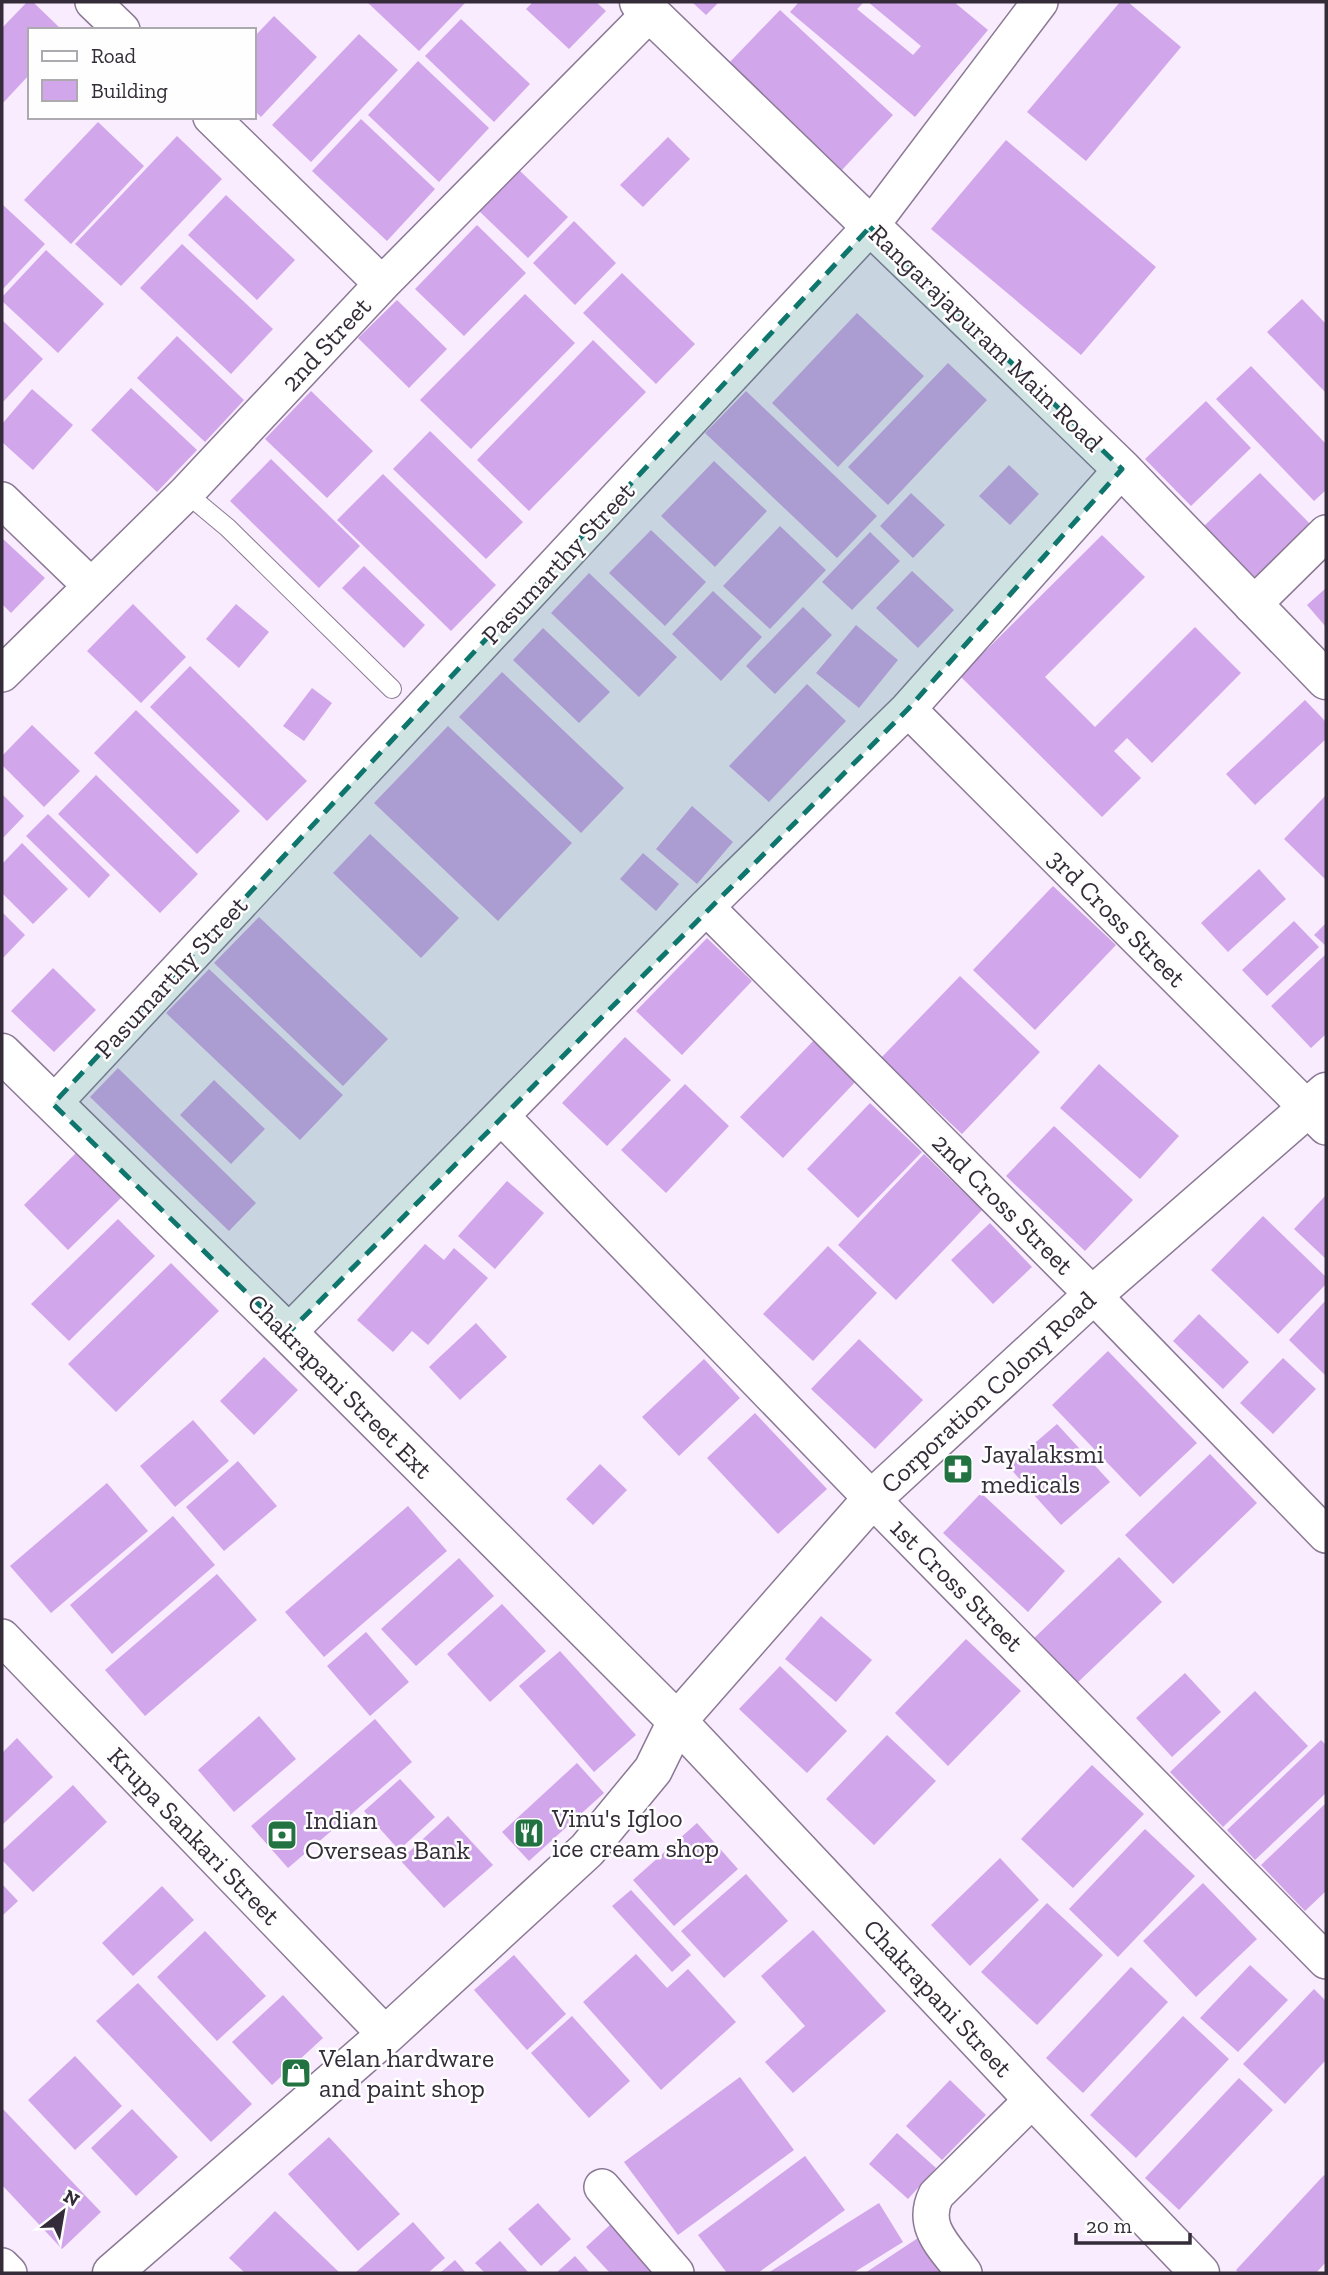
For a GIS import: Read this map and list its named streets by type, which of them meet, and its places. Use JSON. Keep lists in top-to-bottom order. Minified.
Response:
{"streets":{"street":["Rangarajapuram Main Road","2nd Street","Pasumarthy Street","3rd Cross Street","2nd Cross Street","Chakrapani Street Ext","Corporation Colony Road","1st Cross Street","Krupa Sankari Street","Chakrapani Street"]},"crossings":[["Rangarajapuram Main Road","2nd Street"],["Rangarajapuram Main Road","Pasumarthy Street"],["Pasumarthy Street","Chakrapani Street Ext"],["3rd Cross Street","Corporation Colony Road"],["2nd Cross Street","Corporation Colony Road"],["Chakrapani Street Ext","Corporation Colony Road"],["Chakrapani Street Ext","Chakrapani Street"],["Corporation Colony Road","1st Cross Street"],["Corporation Colony Road","Krupa Sankari Street"],["Corporation Colony Road","Chakrapani Street"]],"places":{"pharmacy":["Jayalaksmi medicals"],"restaurant":["Vinu's Igloo ice cream shop"],"bank":["Indian Overseas Bank"],"shop":["Velan hardware and paint shop"]},"legend":["Road","Building"],"scale_bar":"20 m","north":"top right"}
